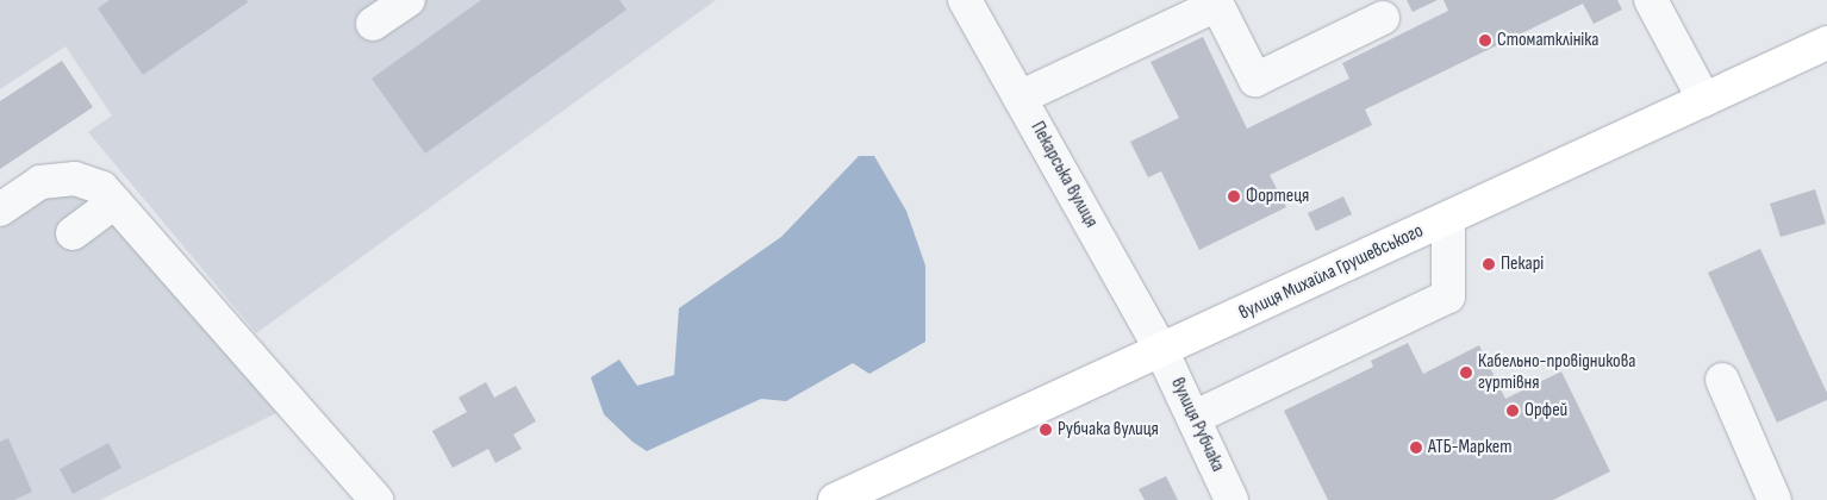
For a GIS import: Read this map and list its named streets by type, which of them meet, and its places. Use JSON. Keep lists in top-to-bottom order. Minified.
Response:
{"streets":{"main road":["вулиця Михайла Грушевського"],"street":["Пекарська вулиця","вулиця Рубчака"]},"crossings":[["Пекарська вулиця","вулиця Михайла Грушевського"],["Пекарська вулиця","вулиця Рубчака"],["вулиця Михайла Грушевського","вулиця Рубчака"]],"places":["Стоматклініка","Фортеця","Пекарі","Кабельно-провідникова гуртівня","Орфей","Рубчака вулиця","АТБ-Маркет"]}
